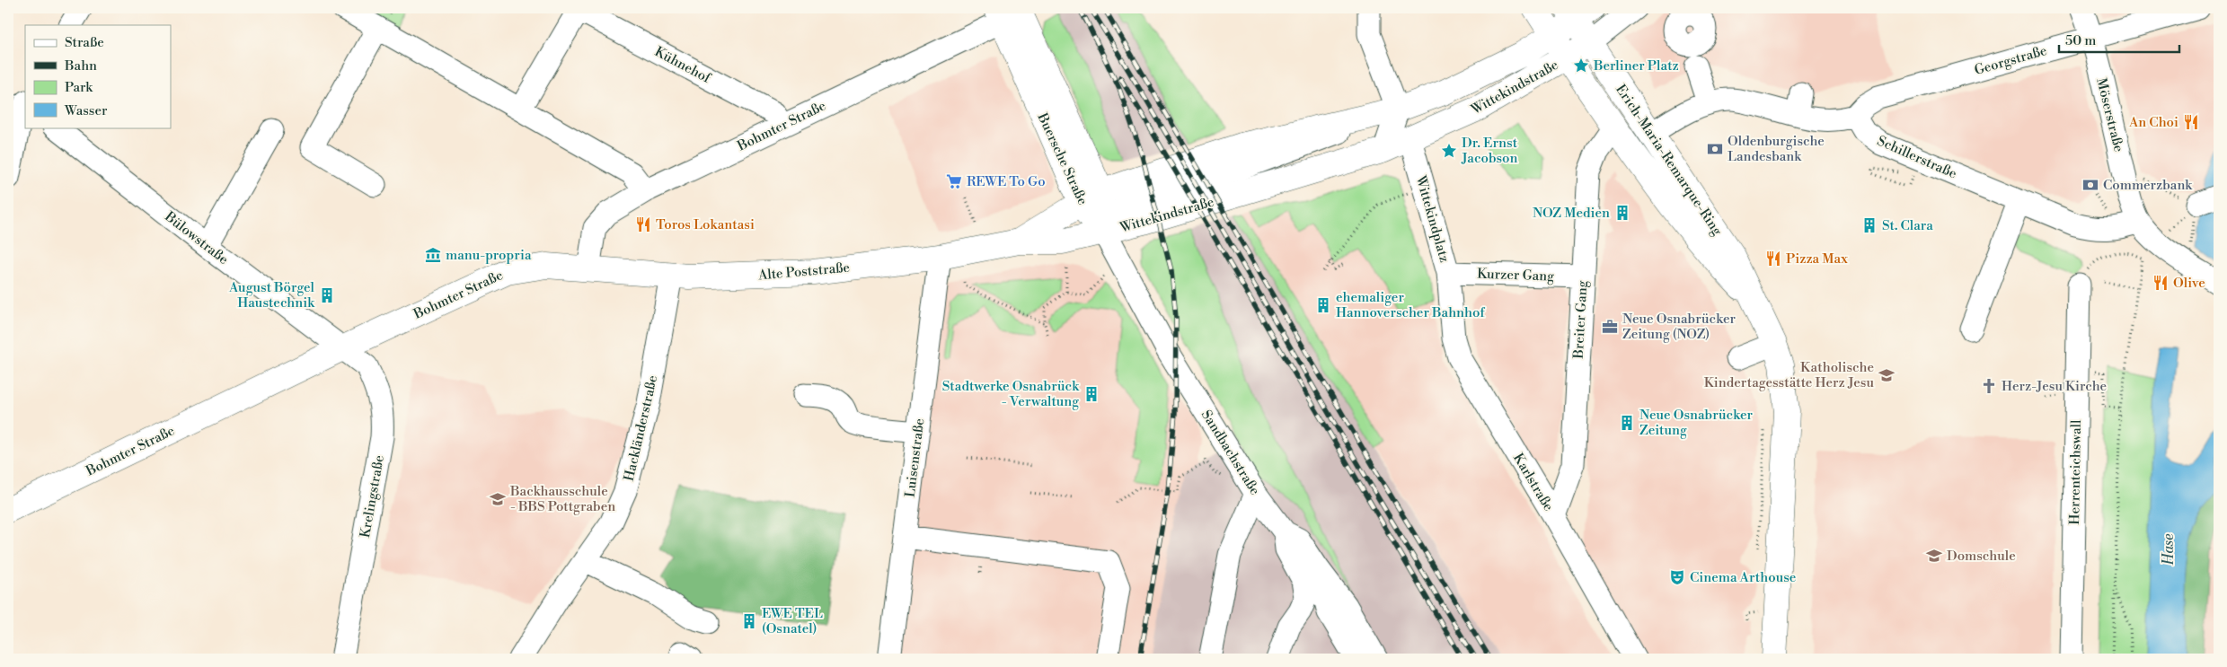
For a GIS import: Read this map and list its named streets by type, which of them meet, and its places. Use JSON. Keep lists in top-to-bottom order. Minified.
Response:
{"streets":{"main road":["Wittekindstraße","Bohmter Straße","Buersche Straße","Erich-Maria-Remarque-Ring","Alte Poststraße"],"street":["Georgstraße","Kühnehof","Möserstraße","Schillerstraße","Wittekindplatz","Bülowstraße","Kurzer Gang","Breiter Gang","Hackländerstraße","Sandbachstraße","Luisenstraße","Herrenteichswall","Karlstraße","Krelingstraße"]},"crossings":[["Georgstraße","Möserstraße"],["Georgstraße","Schillerstraße"],["Kühnehof","Bohmter Straße"],["Wittekindstraße","Buersche Straße"],["Wittekindstraße","Erich-Maria-Remarque-Ring"],["Wittekindstraße","Wittekindplatz"],["Wittekindstraße","Alte Poststraße"],["Wittekindstraße","Sandbachstraße"],["Möserstraße","Schillerstraße"],["Bohmter Straße","Buersche Straße"],["Bohmter Straße","Bülowstraße"],["Bohmter Straße","Alte Poststraße"],["Bohmter Straße","Krelingstraße"],["Buersche Straße","Alte Poststraße"],["Buersche Straße","Sandbachstraße"],["Erich-Maria-Remarque-Ring","Breiter Gang"],["Wittekindplatz","Kurzer Gang"],["Wittekindplatz","Karlstraße"],["Bülowstraße","Krelingstraße"],["Alte Poststraße","Hackländerstraße"],["Alte Poststraße","Sandbachstraße"],["Alte Poststraße","Luisenstraße"],["Kurzer Gang","Breiter Gang"],["Breiter Gang","Karlstraße"]],"water":["Hase"],"places":{"place":["Berliner Platz","Dr. Ernst Jacobson"],"restaurant":["An Choi","Toros Lokantasi","Pizza Max","Olive"],"bank":["Oldenburgische Landesbank","Commerzbank"],"supermarket":["REWE To Go"],"building":["NOZ Medien","St. Clara","August Börgel Haustechnik","ehemaliger Hannoverscher Bahnhof","Stadtwerke Osnabrück - Verwaltung","Neue Osnabrücker Zeitung","EWE TEL (Osnatel)"],"museum":["manu-propria"],"office":["Neue Osnabrücker Zeitung (NOZ)"],"school or university":["Katholische Kindertagesstätte Herz Jesu","Backhausschule - BBS Pottgraben","Domschule"],"church":["Herz-Jesu Kirche"],"theatre":["Cinema Arthouse"]},"legend":["Straße","Bahn","Park","Wasser"],"scale_bar":"50 m"}
